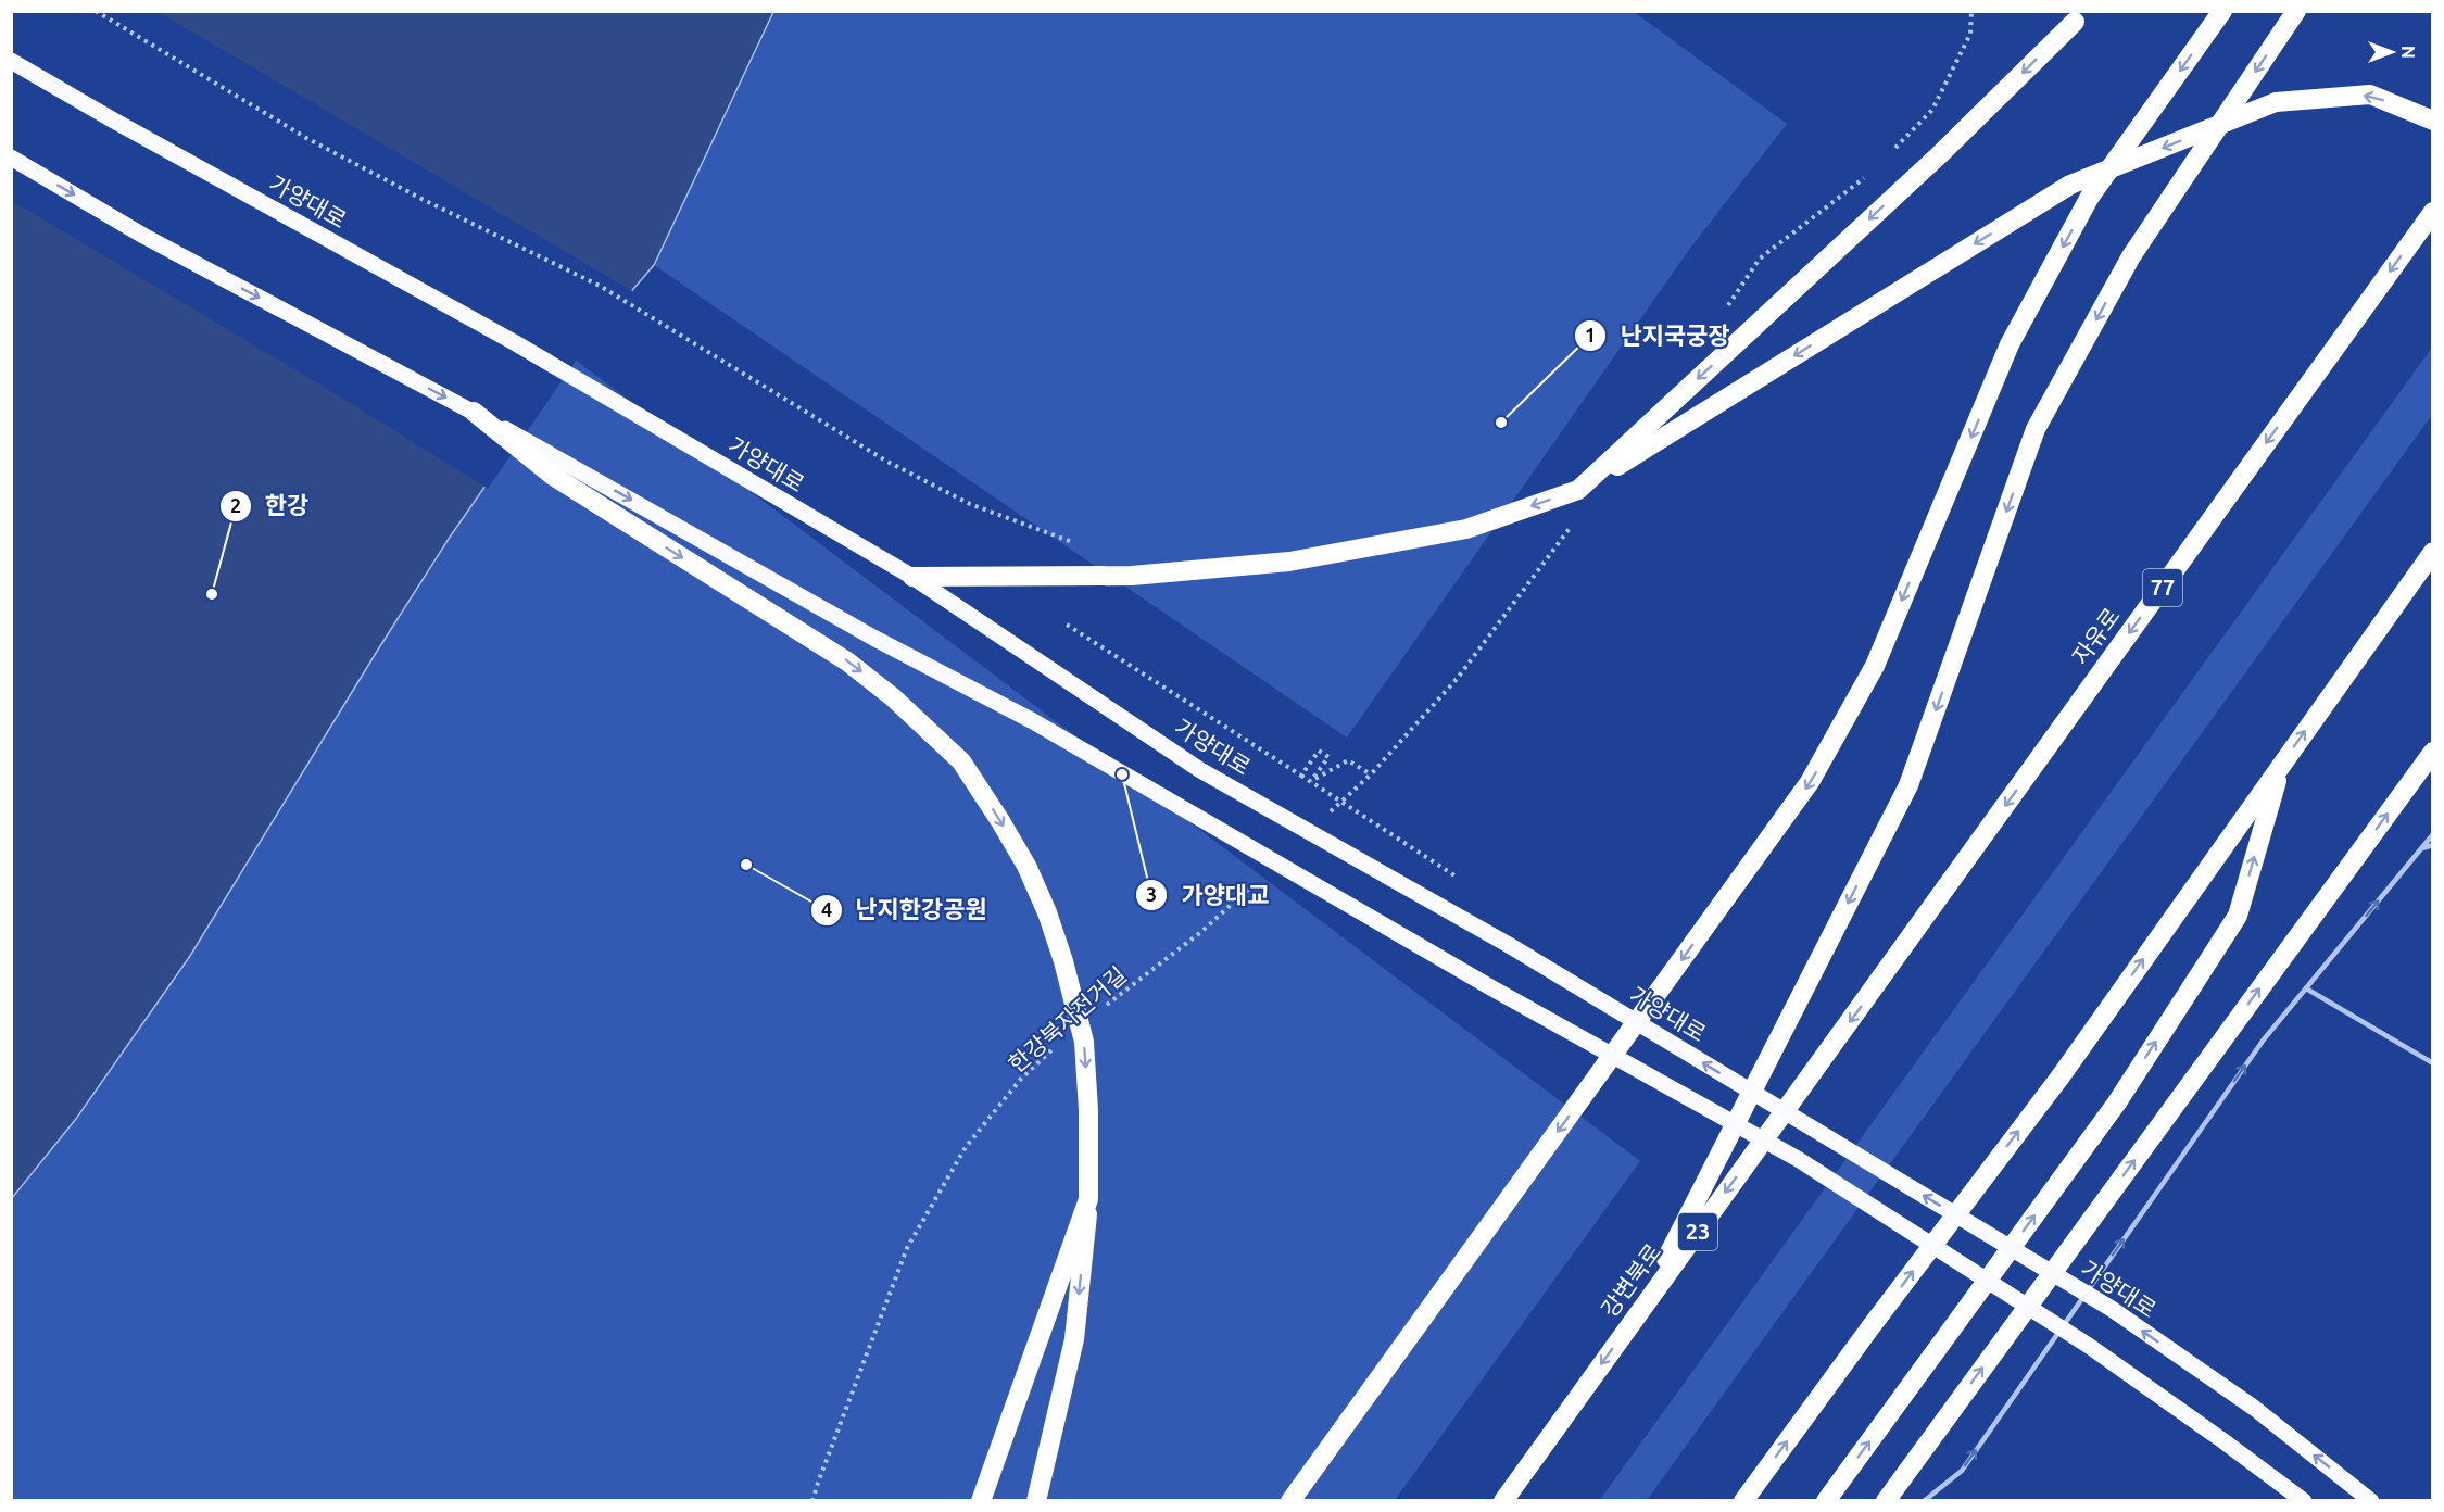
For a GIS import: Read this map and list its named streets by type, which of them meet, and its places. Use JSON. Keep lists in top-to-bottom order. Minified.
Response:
{"streets":{"highway":["77","자유로","23","강변북로"],"main road":["가양대로"],"path":["한강북자전거길"]},"crossings":[["자유로","강변북로"]],"places":["난지국궁장","한강","가양대교","난지한강공원"],"north":"right"}
